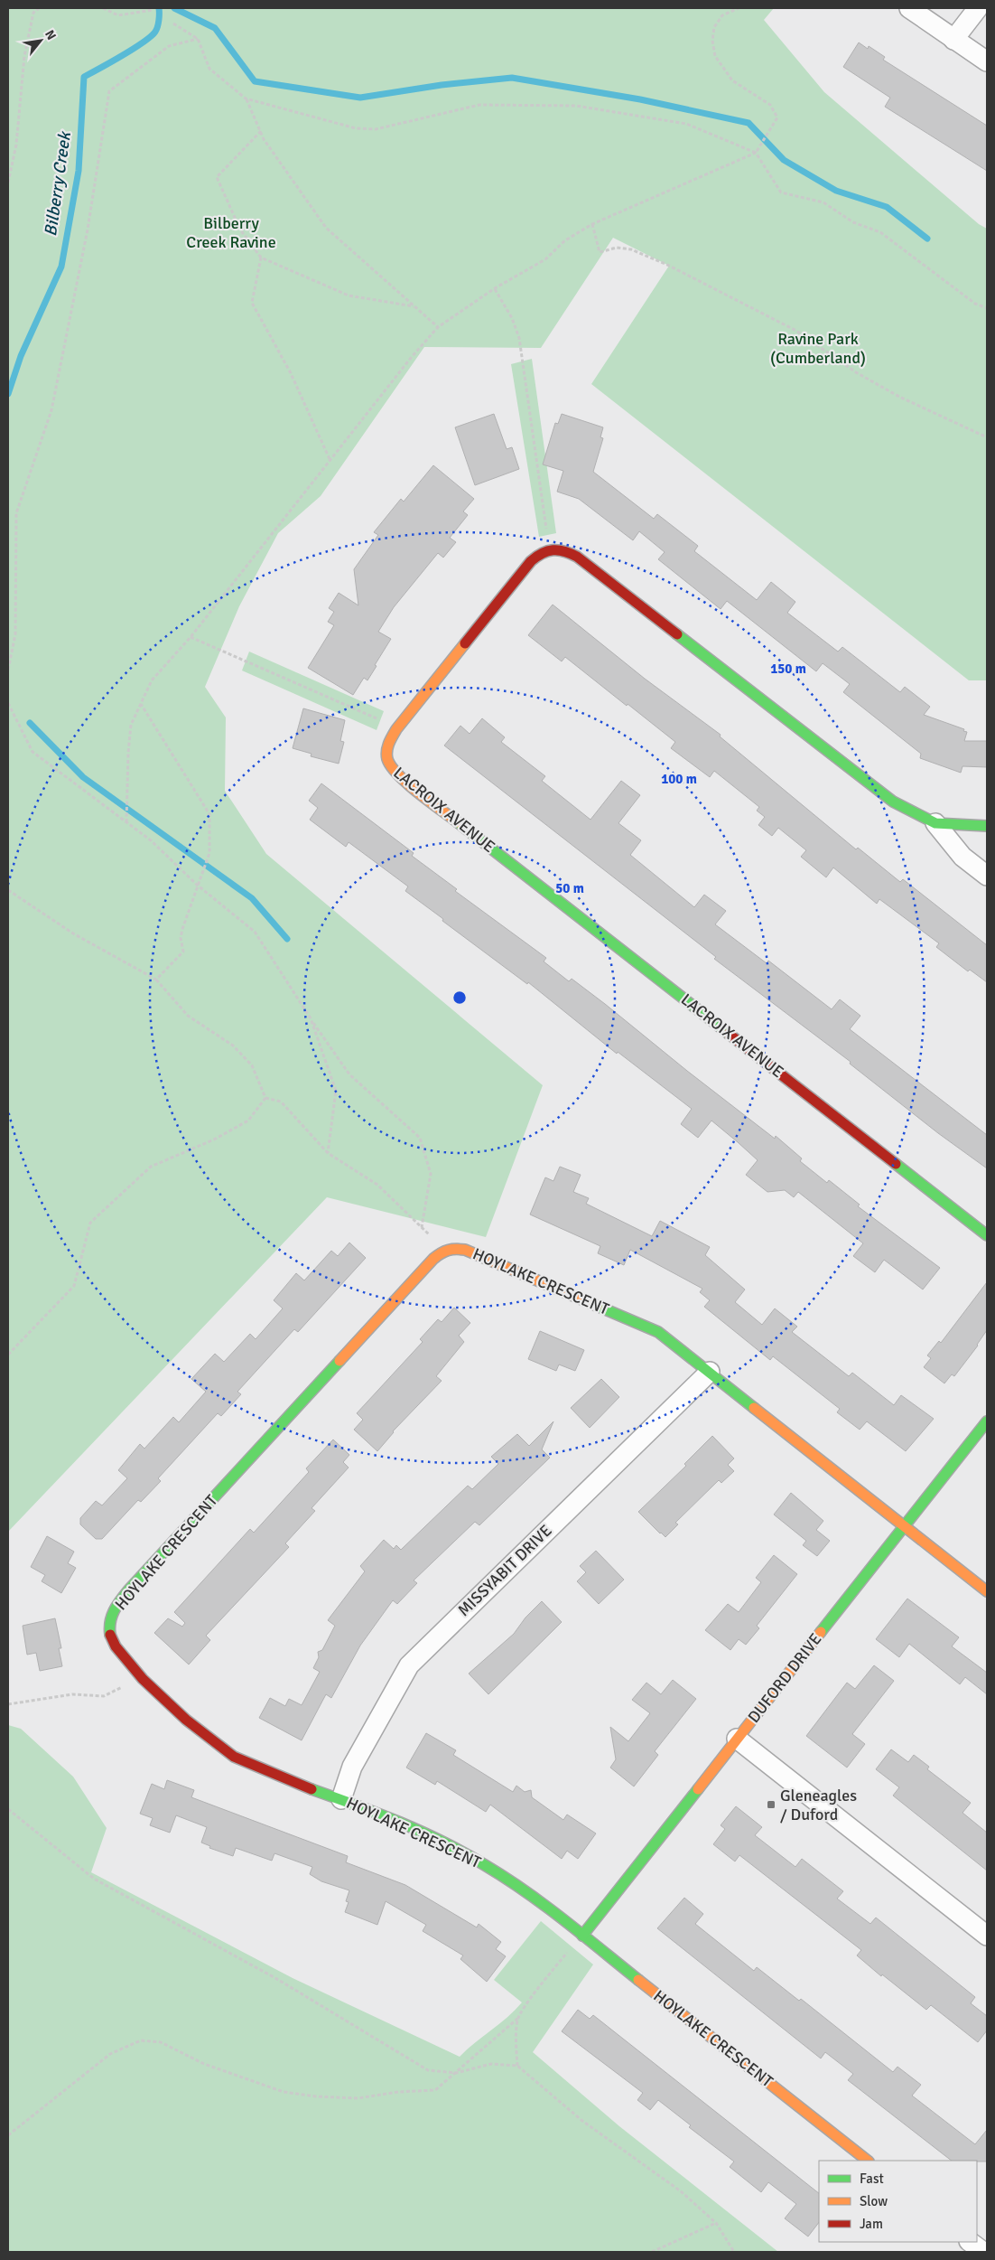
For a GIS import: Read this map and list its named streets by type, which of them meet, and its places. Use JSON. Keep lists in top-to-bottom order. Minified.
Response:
{"streets":{"street":["LACROIX AVENUE","HOYLAKE CRESCENT","MISSYABIT DRIVE","DUFORD DRIVE"]},"crossings":[["HOYLAKE CRESCENT","MISSYABIT DRIVE"],["HOYLAKE CRESCENT","DUFORD DRIVE"]],"water":["Bilberry Creek"],"parks":["Bilberry Creek Ravine","Ravine Park (Cumberland)"],"places":{"transit":["Gleneagles / Duford"]},"legend":["Fast","Slow","Jam"],"north":"top right","rings":["150 m","100 m","50 m"]}
